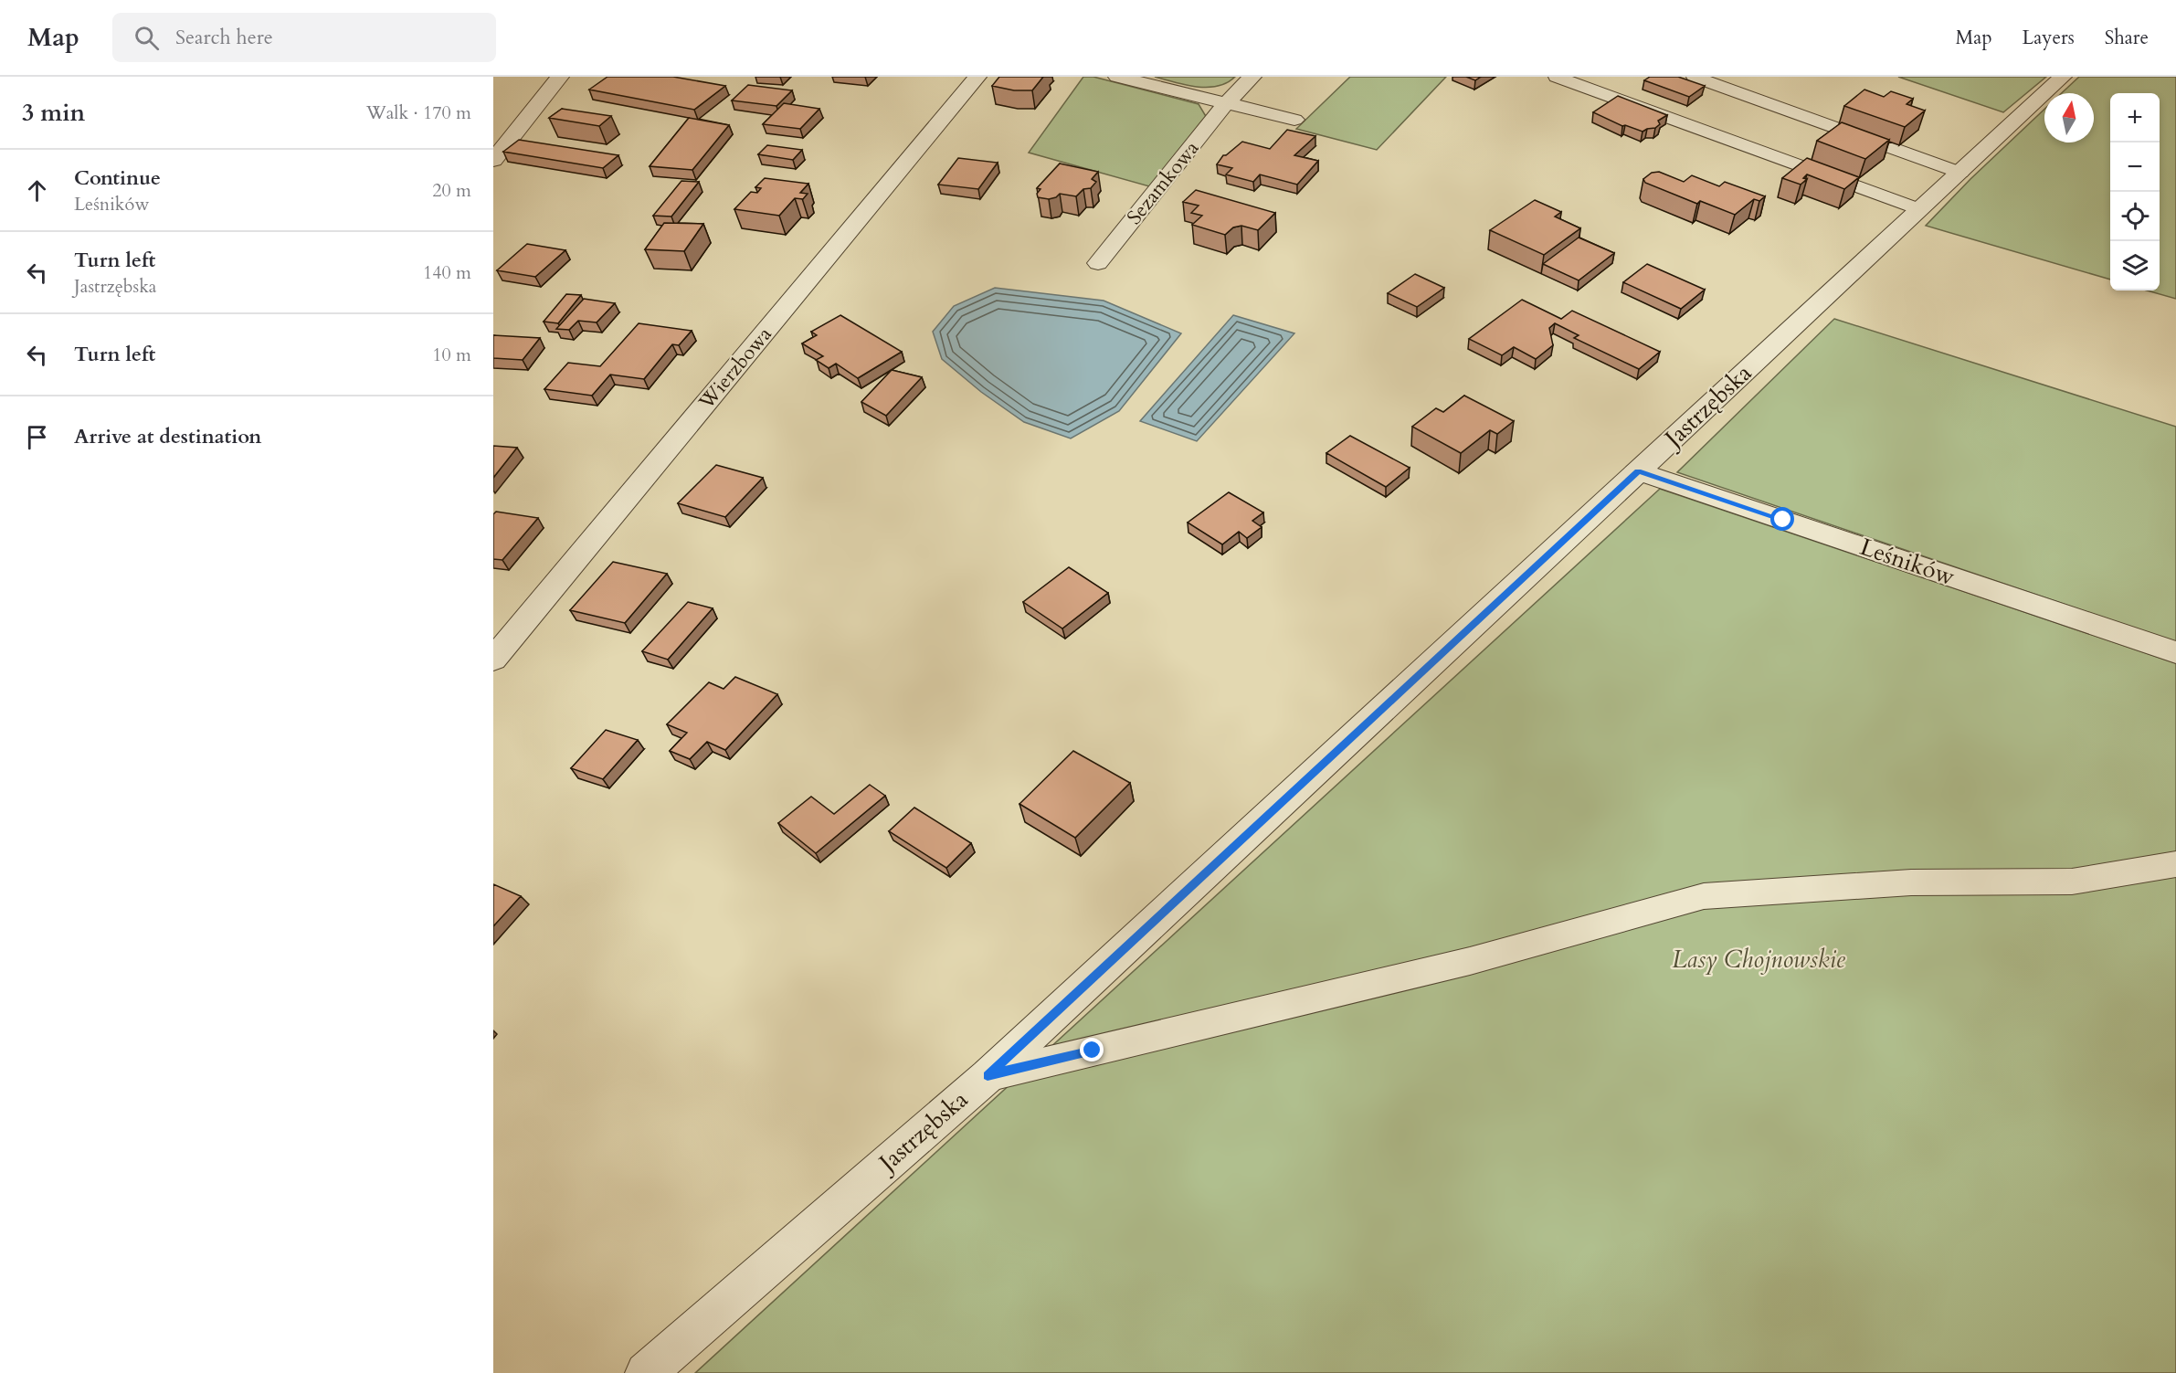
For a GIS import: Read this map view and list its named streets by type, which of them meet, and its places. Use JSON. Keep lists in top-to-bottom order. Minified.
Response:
{"streets":{"street":["Sezamkowa","Wierzbowa","Jastrzębska","Leśników"]},"crossings":[["Jastrzębska","Leśników"]],"parks":["Lasy Chojnowskie"],"north":"top","page":{"header":"Map","search":"Search here","nav":["Map","Layers","Share"],"heading":["3 min","Walk · 170 m"],"map_buttons":["+","−"],"list":[["Continue","Leśników","20 m"],["Turn left","Jastrzębska","140 m"],["Turn left","10 m"],"Arrive at destination"]}}
